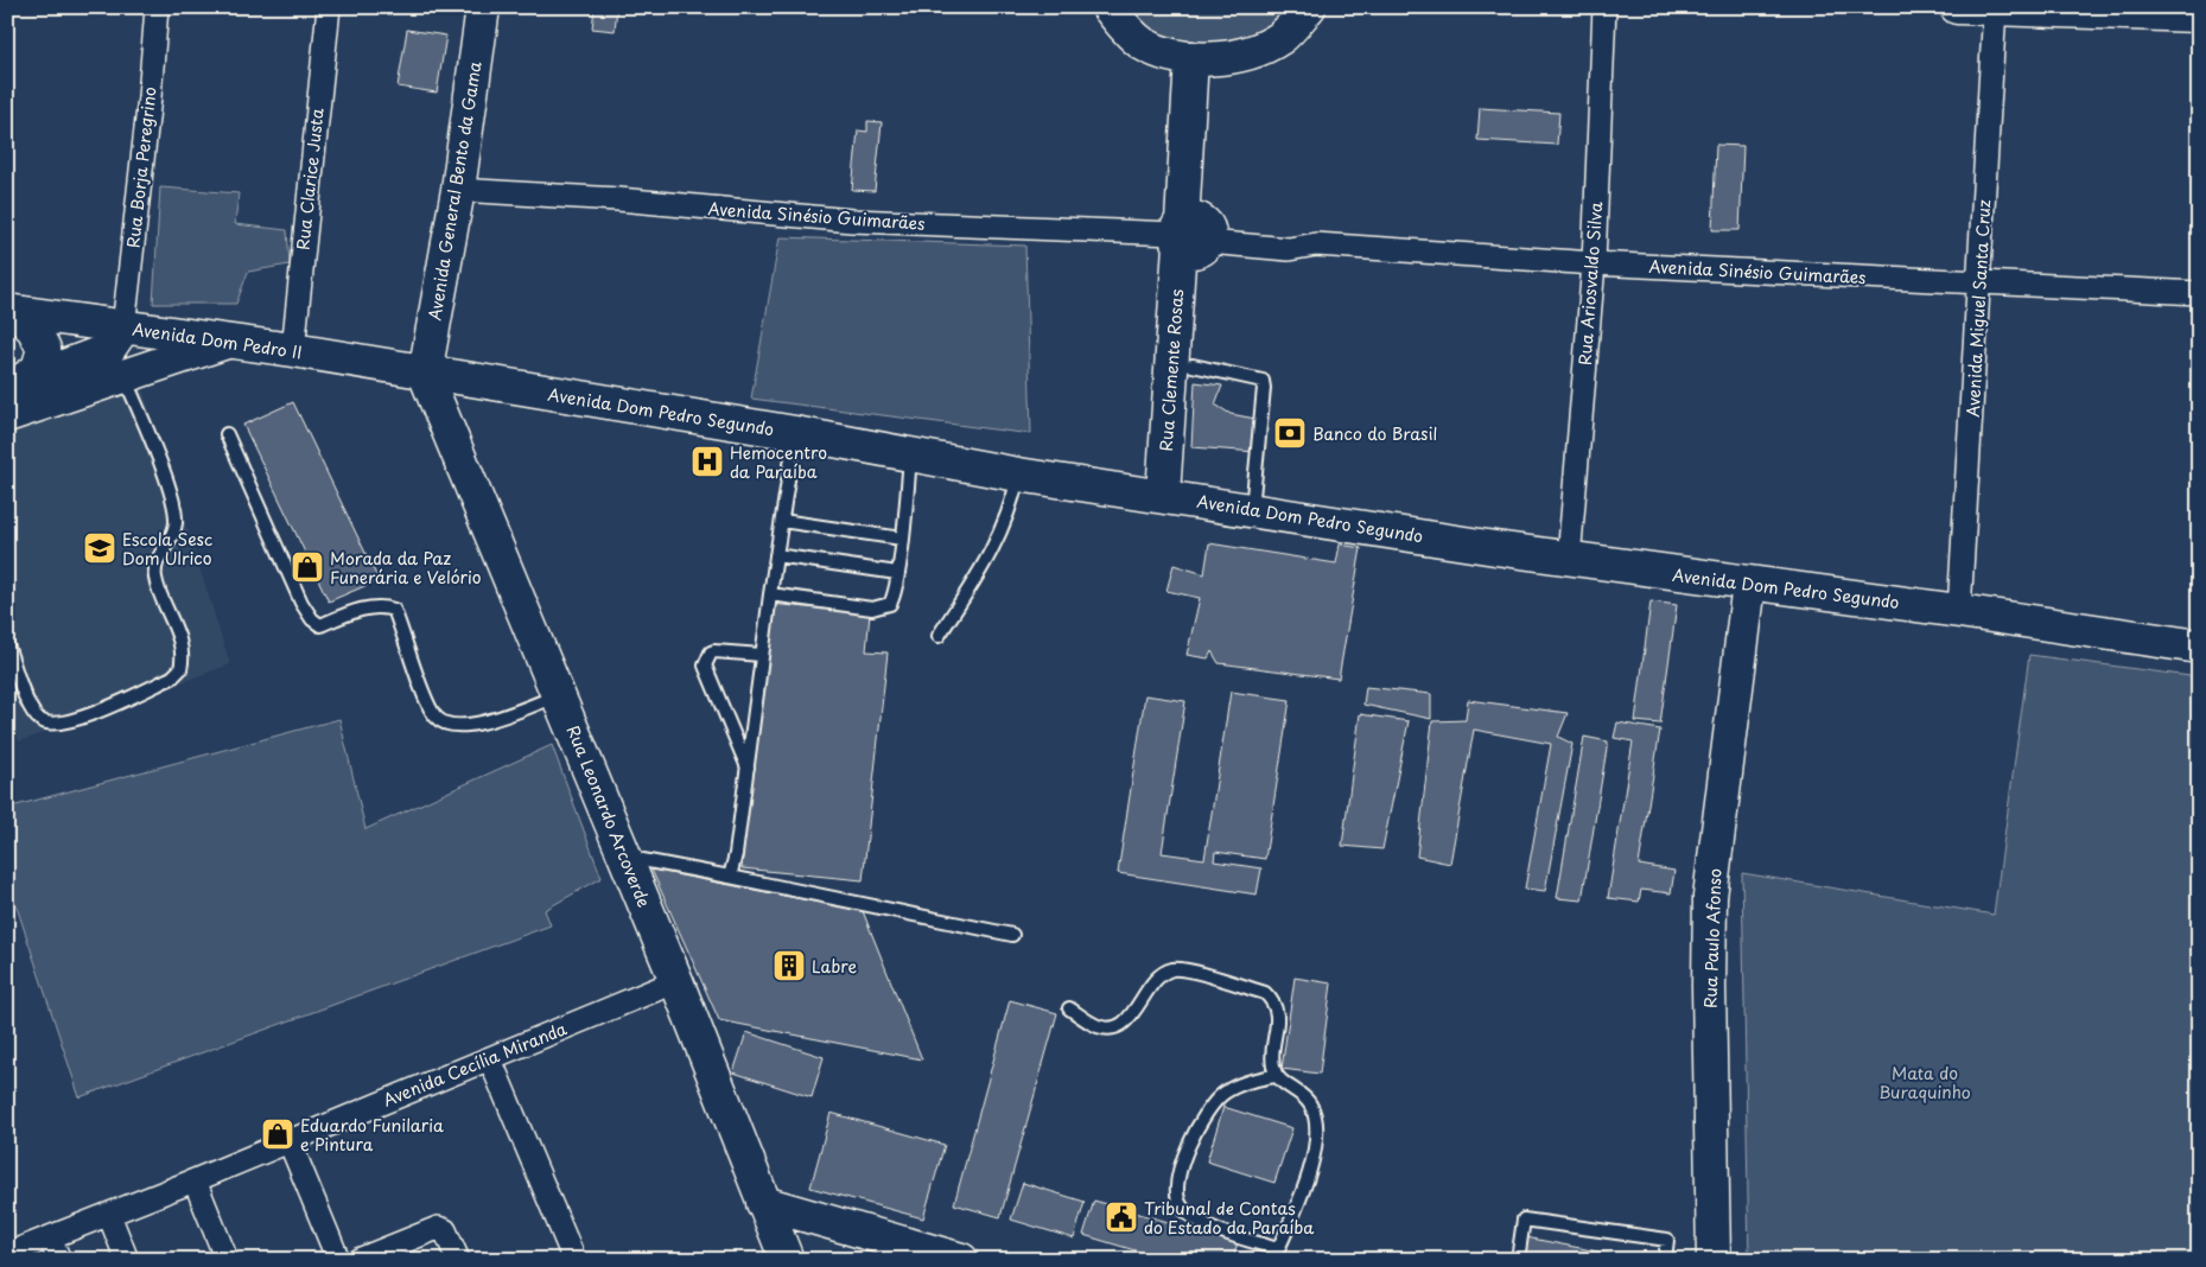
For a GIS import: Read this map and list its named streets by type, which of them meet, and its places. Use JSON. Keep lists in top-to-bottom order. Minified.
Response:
{"streets":{"main road":["Avenida General Bento da Gama","Avenida Dom Pedro II","Rua Clemente Rosas","Avenida Dom Pedro Segundo","Rua Leonardo Arcoverde","Rua Paulo Afonso"],"street":["Rua Borja Peregrino","Rua Clarice Justa","Avenida Sinésio Guimarães","Rua Ariosvaldo Silva","Avenida Miguel Santa Cruz","Avenida Cecília Miranda"]},"crossings":[["Rua Borja Peregrino","Avenida Dom Pedro II"],["Rua Clarice Justa","Avenida Dom Pedro II"],["Avenida General Bento da Gama","Avenida Sinésio Guimarães"],["Avenida General Bento da Gama","Avenida Dom Pedro II"],["Avenida General Bento da Gama","Avenida Dom Pedro Segundo"],["Avenida General Bento da Gama","Rua Leonardo Arcoverde"],["Avenida Sinésio Guimarães","Rua Ariosvaldo Silva"],["Avenida Sinésio Guimarães","Avenida Miguel Santa Cruz"],["Avenida Sinésio Guimarães","Rua Clemente Rosas"],["Rua Ariosvaldo Silva","Avenida Dom Pedro Segundo"],["Avenida Miguel Santa Cruz","Avenida Dom Pedro Segundo"],["Avenida Dom Pedro II","Avenida Dom Pedro Segundo"],["Avenida Dom Pedro II","Rua Leonardo Arcoverde"],["Rua Clemente Rosas","Avenida Dom Pedro Segundo"],["Avenida Dom Pedro Segundo","Rua Leonardo Arcoverde"],["Avenida Dom Pedro Segundo","Rua Paulo Afonso"],["Rua Leonardo Arcoverde","Avenida Cecília Miranda"]],"parks":["Mata do Buraquinho"],"places":{"bank":["Banco do Brasil"],"hospital":["Hemocentro da Paraíba"],"school or university":["Escola Sesc Dom Ulrico"],"shop":["Morada da Paz Funerária e Velório","Eduardo Funilaria e Pintura"],"building":["Labre"],"public building":["Tribunal de Contas do Estado da Paraíba"]}}
